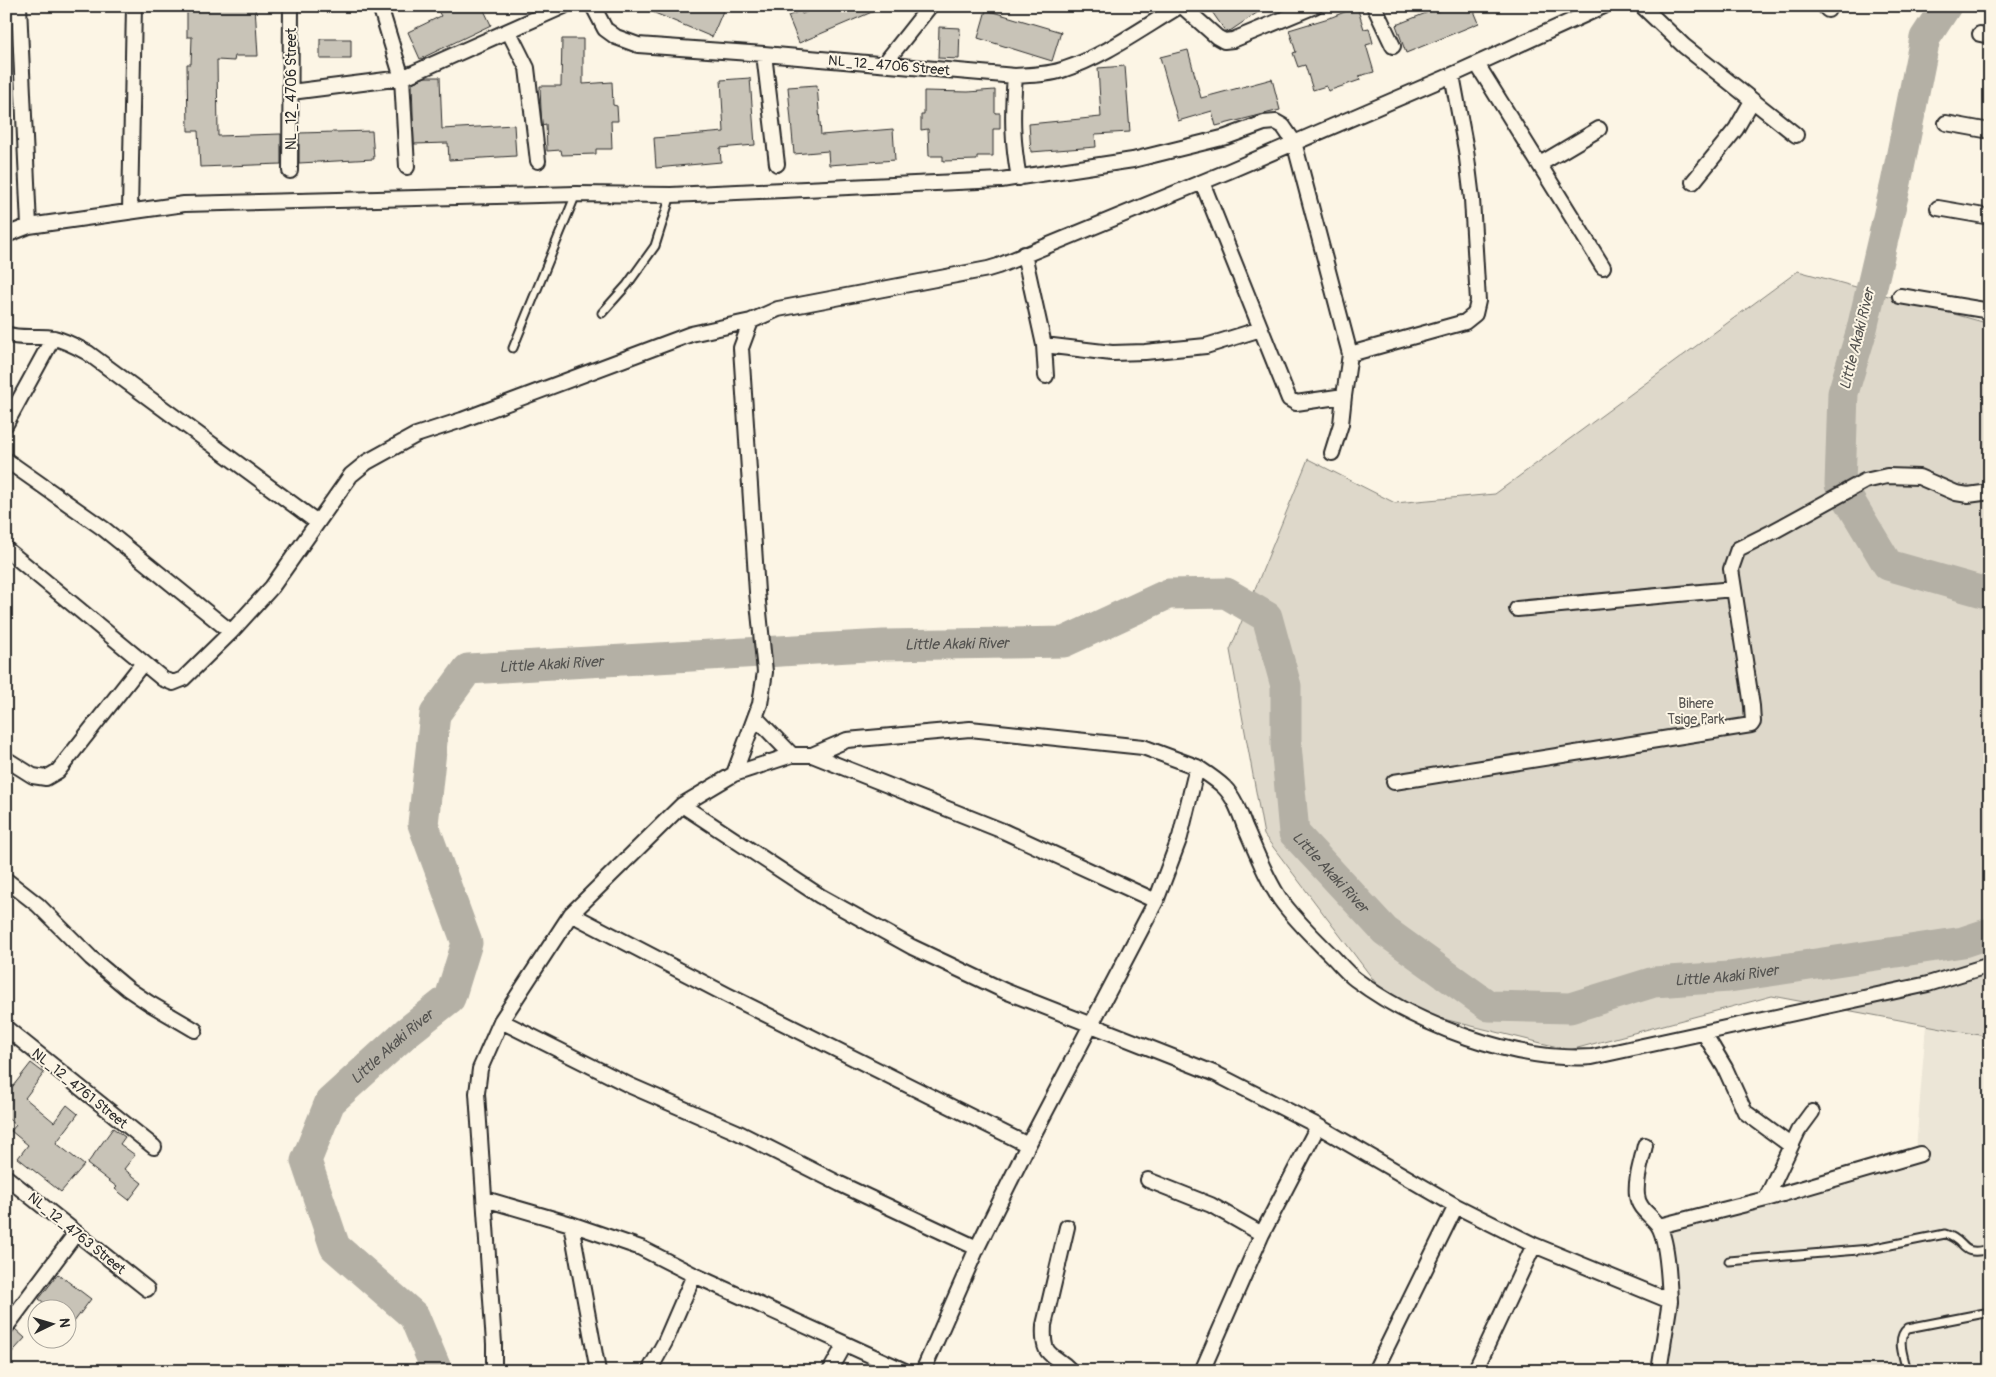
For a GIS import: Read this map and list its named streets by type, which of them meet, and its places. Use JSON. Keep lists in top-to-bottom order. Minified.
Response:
{"streets":{"street":["NL_12_4706 Street","NL_12_4761 Street","NL_12_4763 Street"]},"water":["Little Akaki River"],"parks":["Bihere Tsige Park"],"north":"right"}
